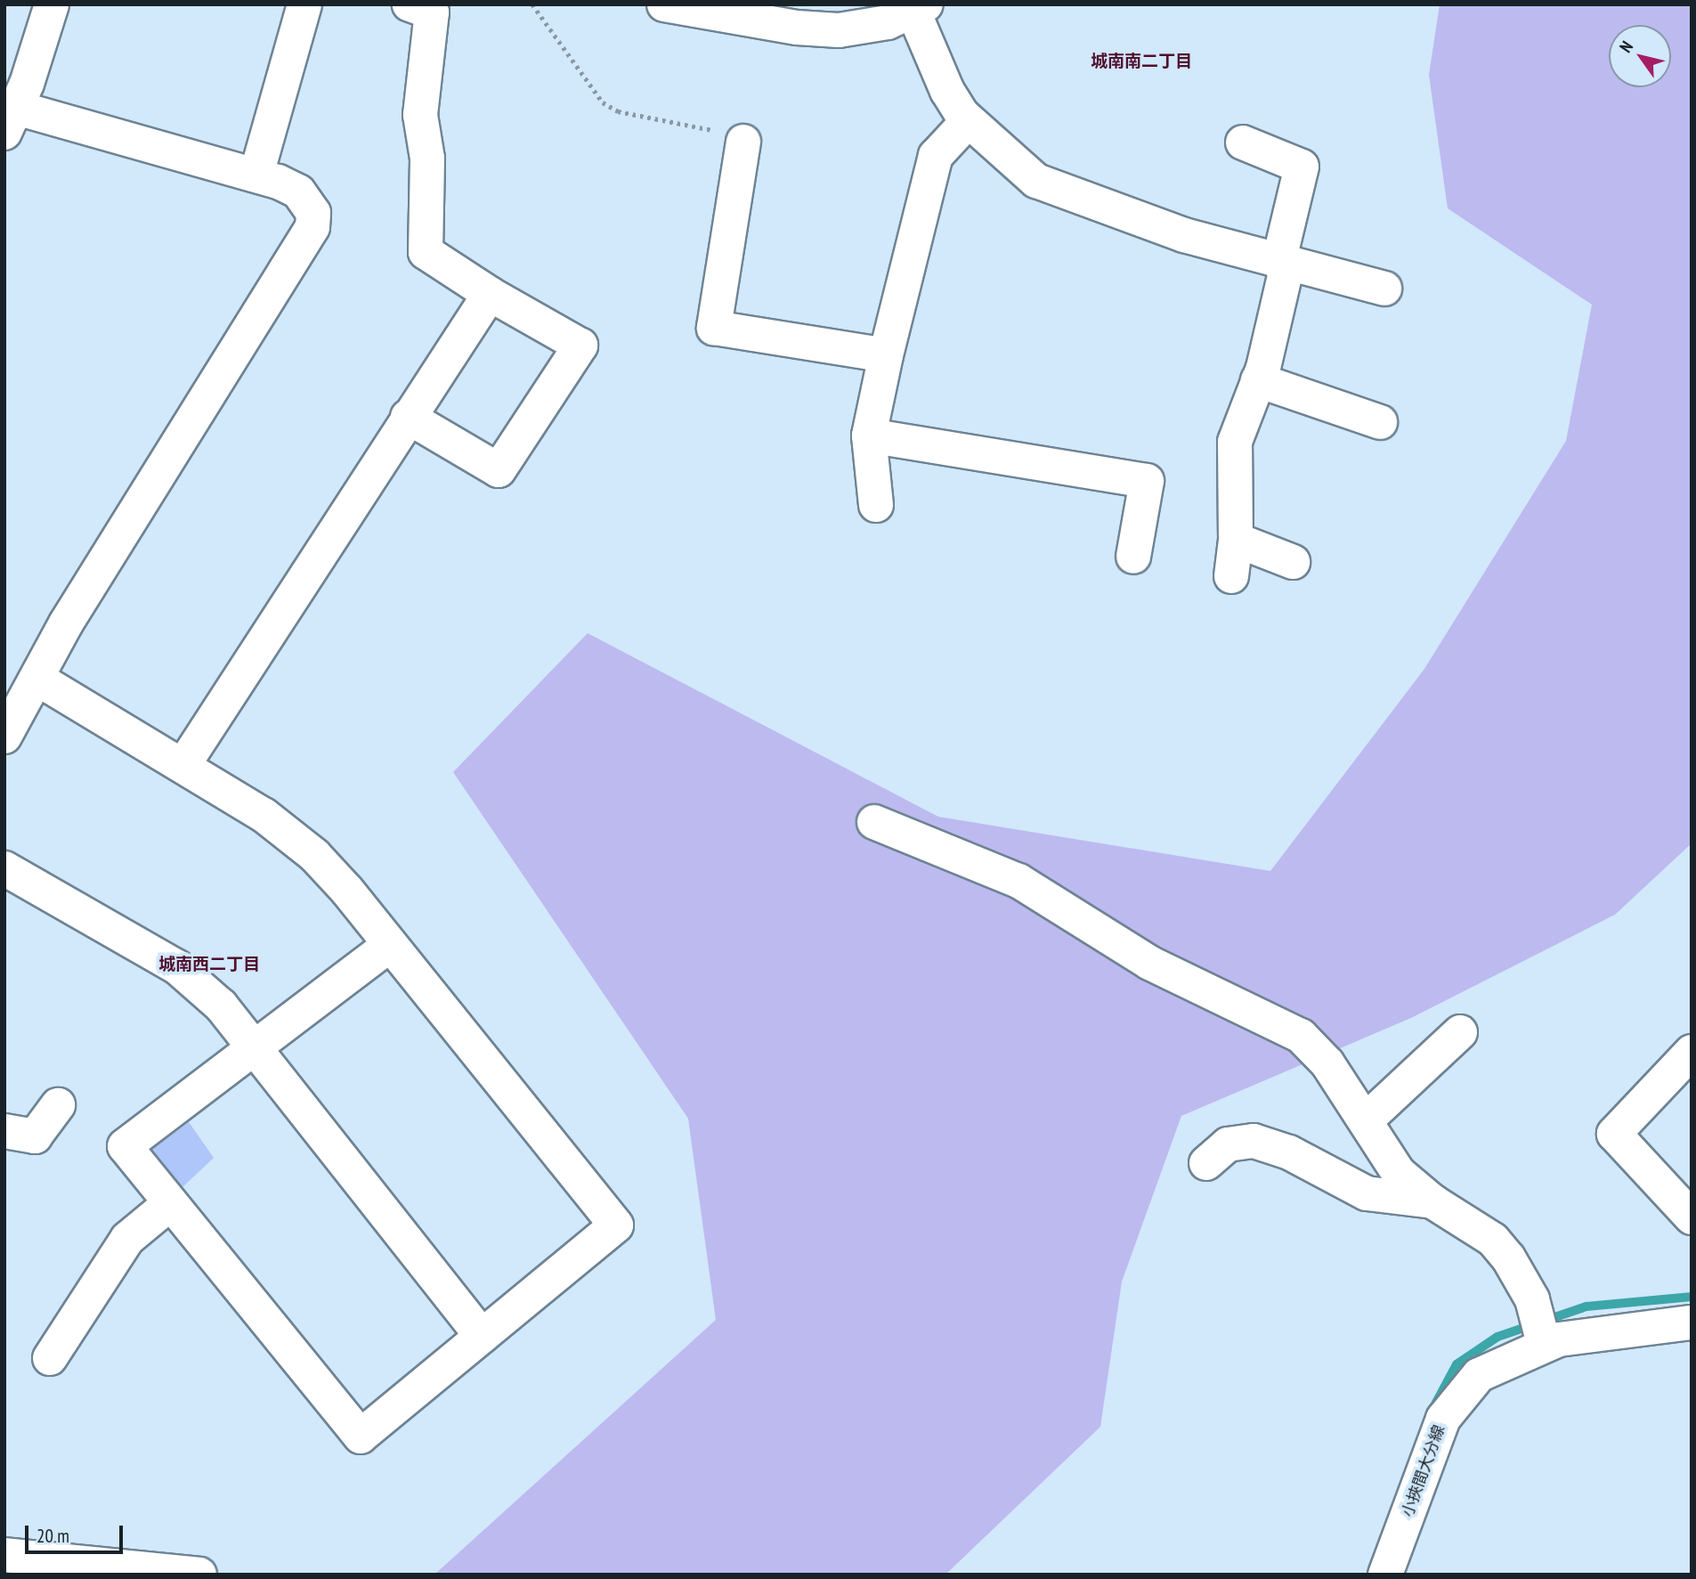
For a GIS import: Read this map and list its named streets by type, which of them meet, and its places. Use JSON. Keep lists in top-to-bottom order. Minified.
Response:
{"streets":{"main road":["小挾間大分線"]},"districts":["城南南二丁目","城南西二丁目"],"scale_bar":"20 m","north":"top left"}
